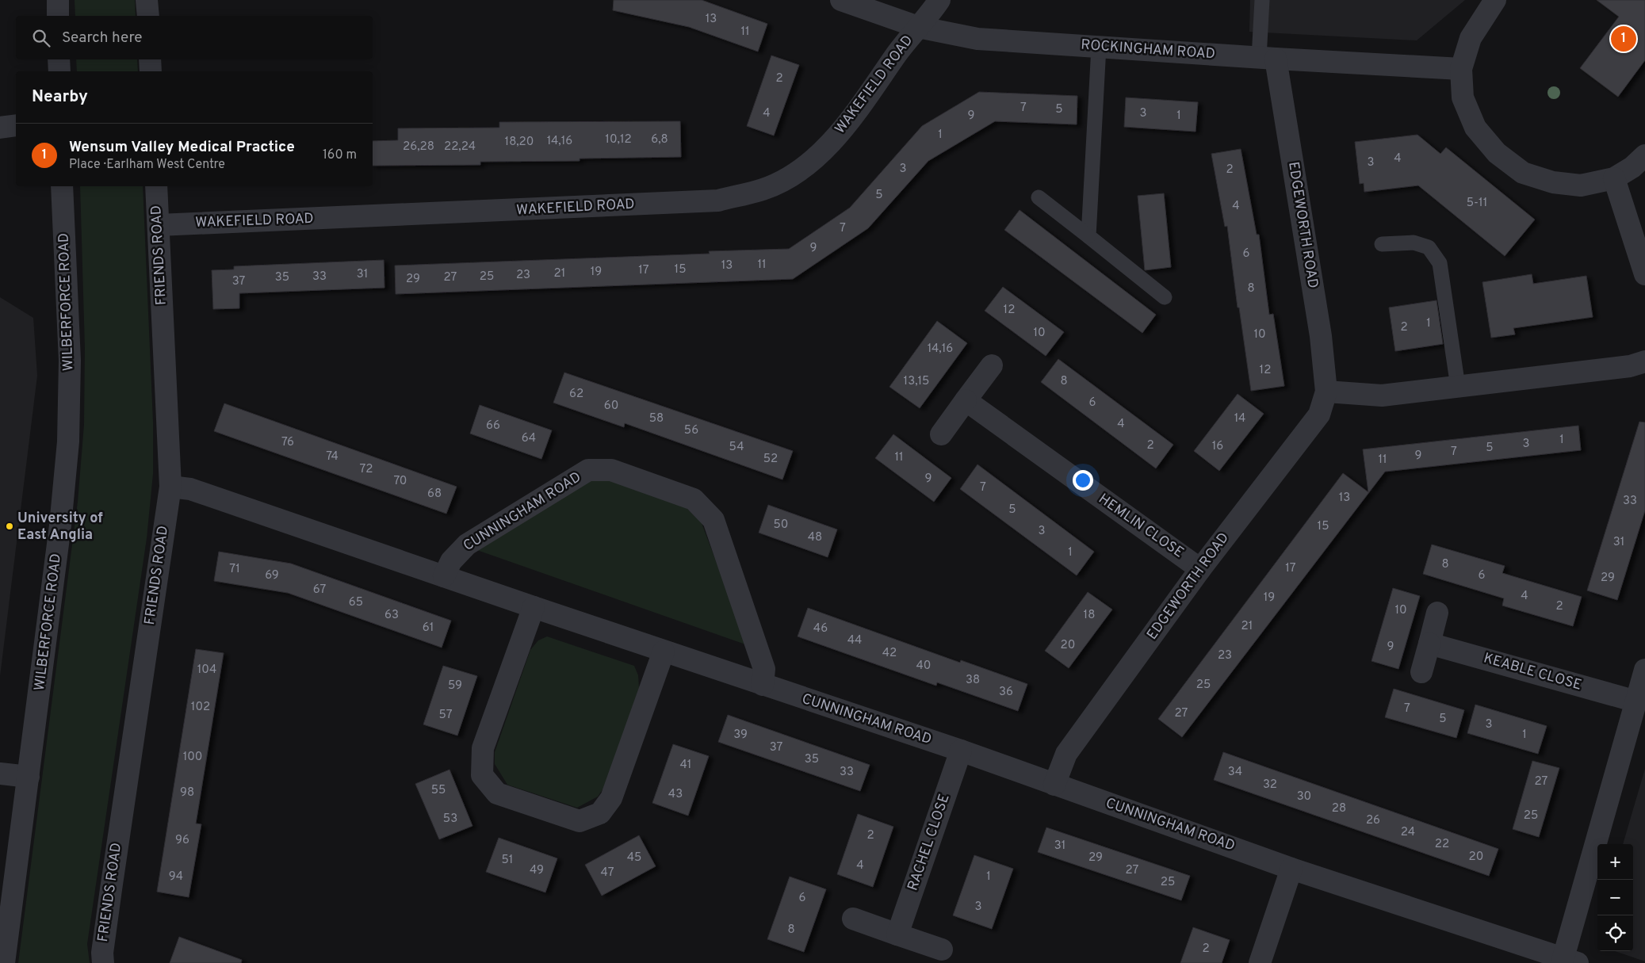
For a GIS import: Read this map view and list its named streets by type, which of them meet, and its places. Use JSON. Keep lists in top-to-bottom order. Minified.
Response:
{"streets":{"street":["ROCKINGHAM ROAD","WAKEFIELD ROAD","EDGEWORTH ROAD","FRIENDS ROAD","WILBERFORCE ROAD","CUNNINGHAM ROAD","HEMLIN CLOSE","KEABLE CLOSE","RACHEL CLOSE"]},"crossings":[["ROCKINGHAM ROAD","WAKEFIELD ROAD"],["ROCKINGHAM ROAD","EDGEWORTH ROAD"],["WAKEFIELD ROAD","FRIENDS ROAD"],["EDGEWORTH ROAD","CUNNINGHAM ROAD"],["EDGEWORTH ROAD","HEMLIN CLOSE"],["FRIENDS ROAD","CUNNINGHAM ROAD"],["CUNNINGHAM ROAD","RACHEL CLOSE"]],"places":["University of East Anglia"],"house_numbers":["13","11","2","7","5","4","3","9","1","1","10,12","6,8","14,16","18,20","26,28","22,24","4","3","3","2","5","5-11","4","7","9","6","11","13","15","17","19","21","31","23","33","25","35","27","29","37","8","12","1","2","10","10","14,16","12","13,15","8","62","6","60","58","14","4","66","56","64","1","76","3","2","16","54","5","7","9","74","11","52","11","72","9","70","7","68","13","33","5","50","15","3","48","31","1","8","17","71","69","6","29","67","4","19","65","2","10","63","18","21","61","46","44","20","9","42","23","40","104","38","25","59","36","102","7","27","57","5","3","39","1","37","100","35","41","33","34","27","32","55","98","43","30","28","25","53","26","24","2","96","22","31","20","45","29","51","4","49","27","47","94","1","25","6","3","8","2"],"page":{"search":"Search here","pins":"1","heading":"Nearby","list":[{"mark":"1","name":"Wensum Valley Medical Practice","note":"Place · Earlham West Centre","value":"160 m"}],"map_buttons":["+","−"]}}
